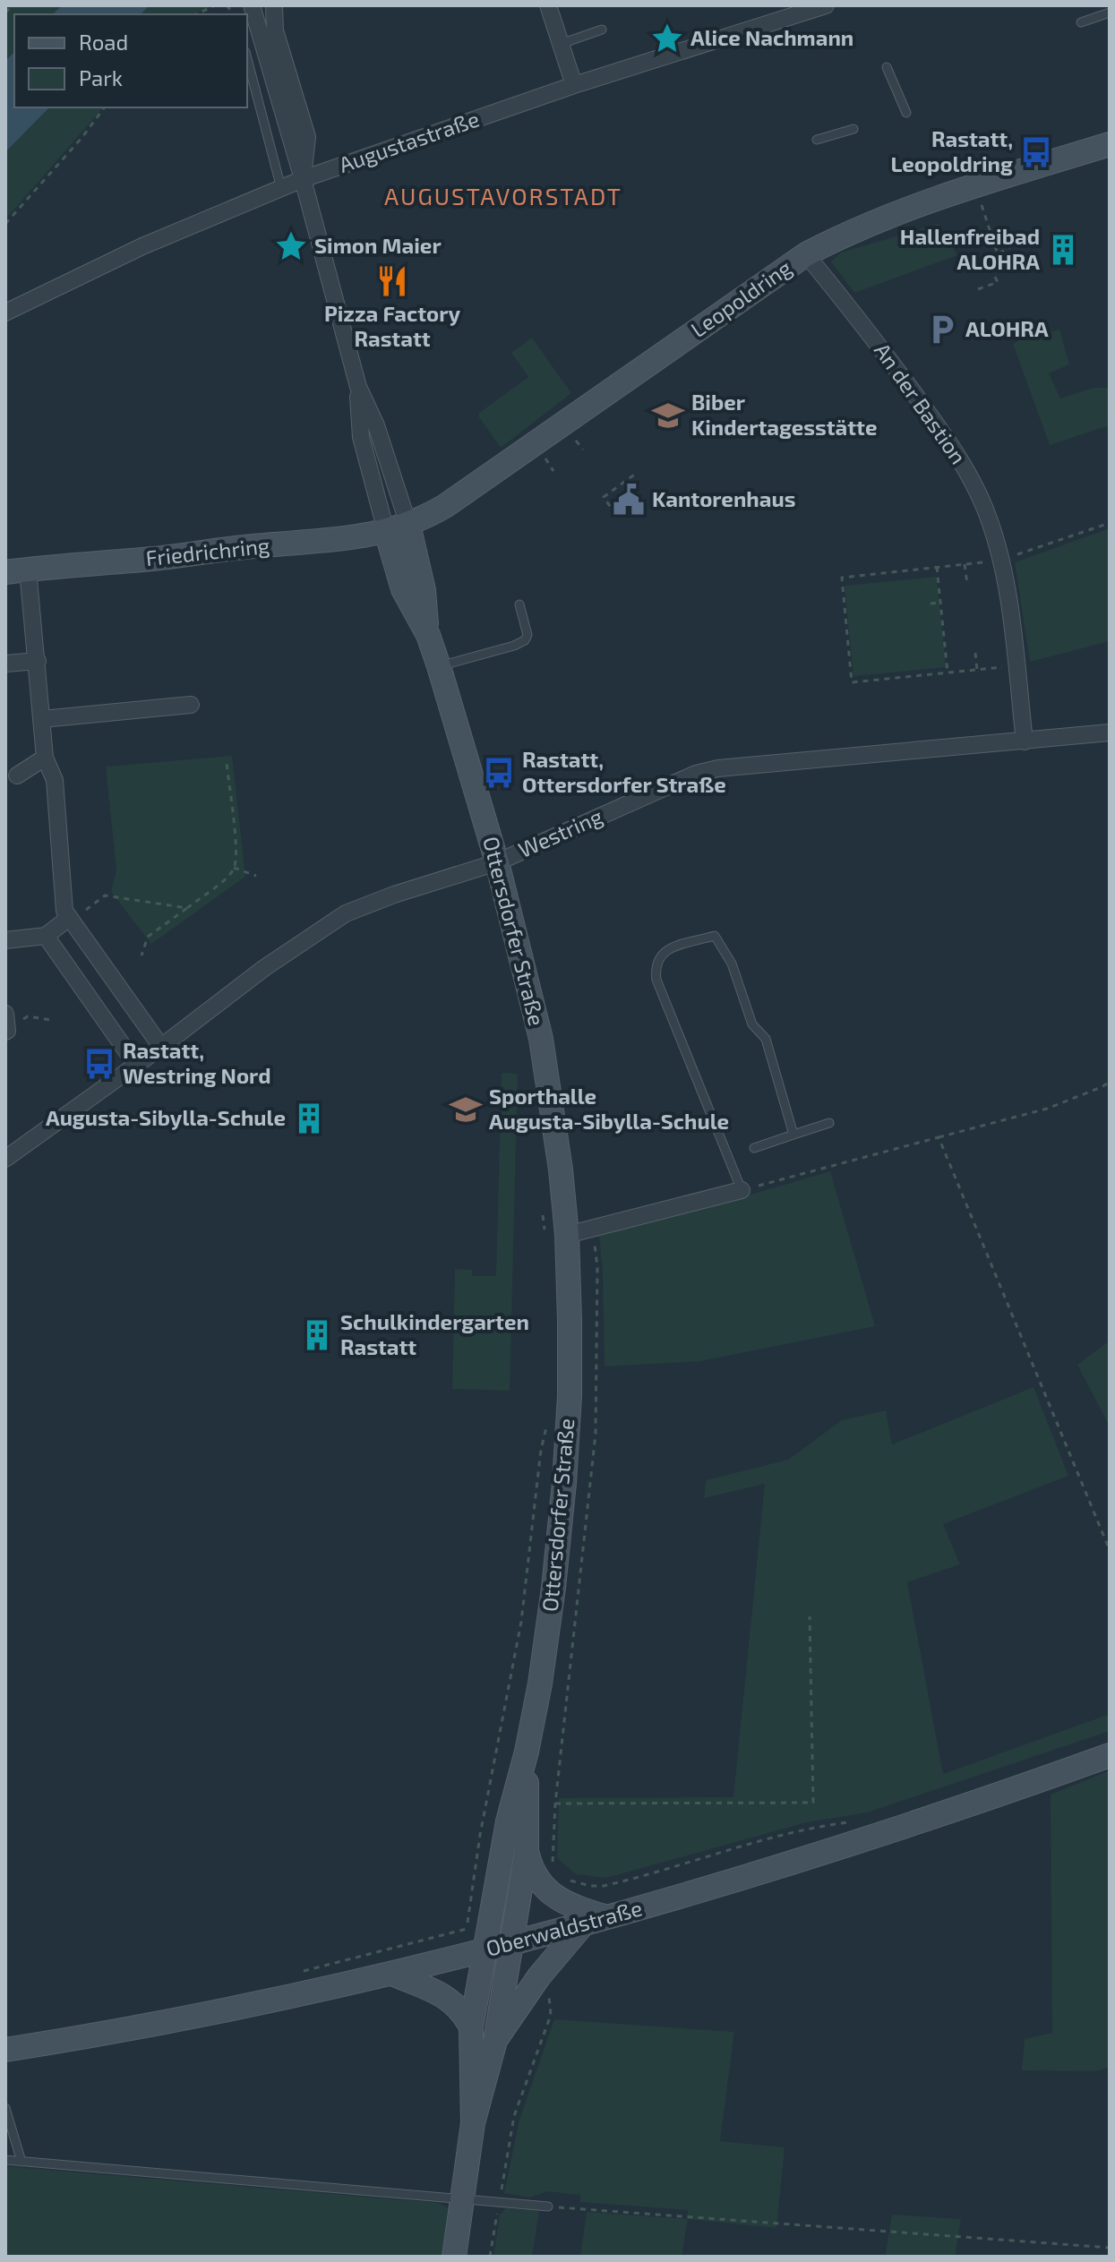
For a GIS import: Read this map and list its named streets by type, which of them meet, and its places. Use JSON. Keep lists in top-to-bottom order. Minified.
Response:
{"streets":{"street":["Augustastraße","Leopoldring","An der Bastion","Friedrichring","Westring","Ottersdorfer Straße","Oberwaldstraße"]},"crossings":[["Augustastraße","Ottersdorfer Straße"],["Leopoldring","An der Bastion"],["Leopoldring","Friedrichring"],["Leopoldring","Ottersdorfer Straße"],["An der Bastion","Westring"],["Friedrichring","Ottersdorfer Straße"],["Westring","Ottersdorfer Straße"],["Ottersdorfer Straße","Oberwaldstraße"]],"districts":["AUGUSTAVORSTADT"],"places":{"place":["Alice Nachmann","Simon Maier"],"bus stop":["Rastatt, Leopoldring","Rastatt, Ottersdorfer Straße","Rastatt, Westring Nord"],"building":["Hallenfreibad ALOHRA","Augusta-Sibylla-Schule","Schulkindergarten Rastatt"],"restaurant":["Pizza Factory Rastatt"],"parking":["ALOHRA"],"school or university":["Biber Kindertagesstätte","Sporthalle Augusta-Sibylla-Schule"],"public building":["Kantorenhaus"]},"legend":["Road","Park"]}
